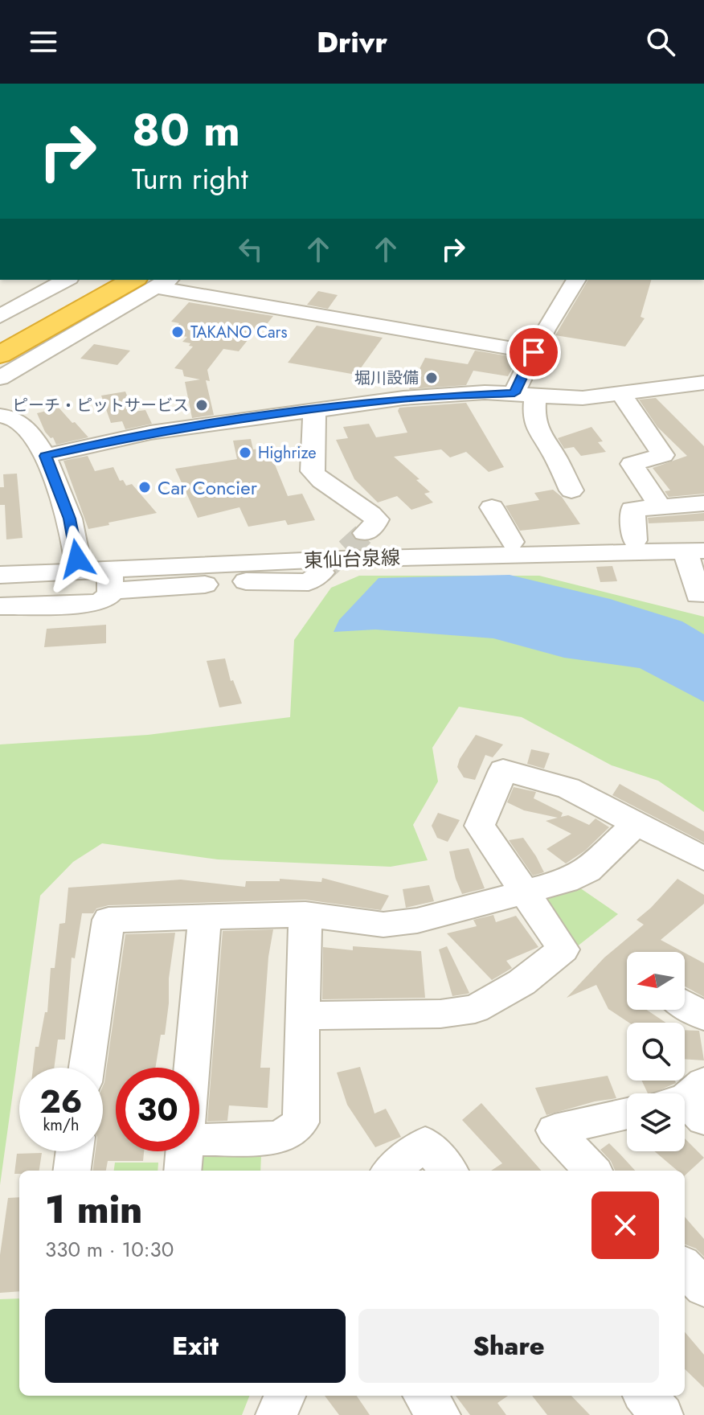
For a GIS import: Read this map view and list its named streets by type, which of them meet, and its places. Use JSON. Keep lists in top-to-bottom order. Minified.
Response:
{"streets":{"street":["東仙台泉線"]},"places":["TAKANO Cars","堀川設備","ピーチ・ピットサービス","Highrize","Car Concier"],"north":"left","page":{"header":"Drivr","turn":["80 m","Turn right"],"speed":"26 km/h","limit":"30","heading":["1 min","330 m · 10:30"],"buttons":["Exit","Share"]}}
